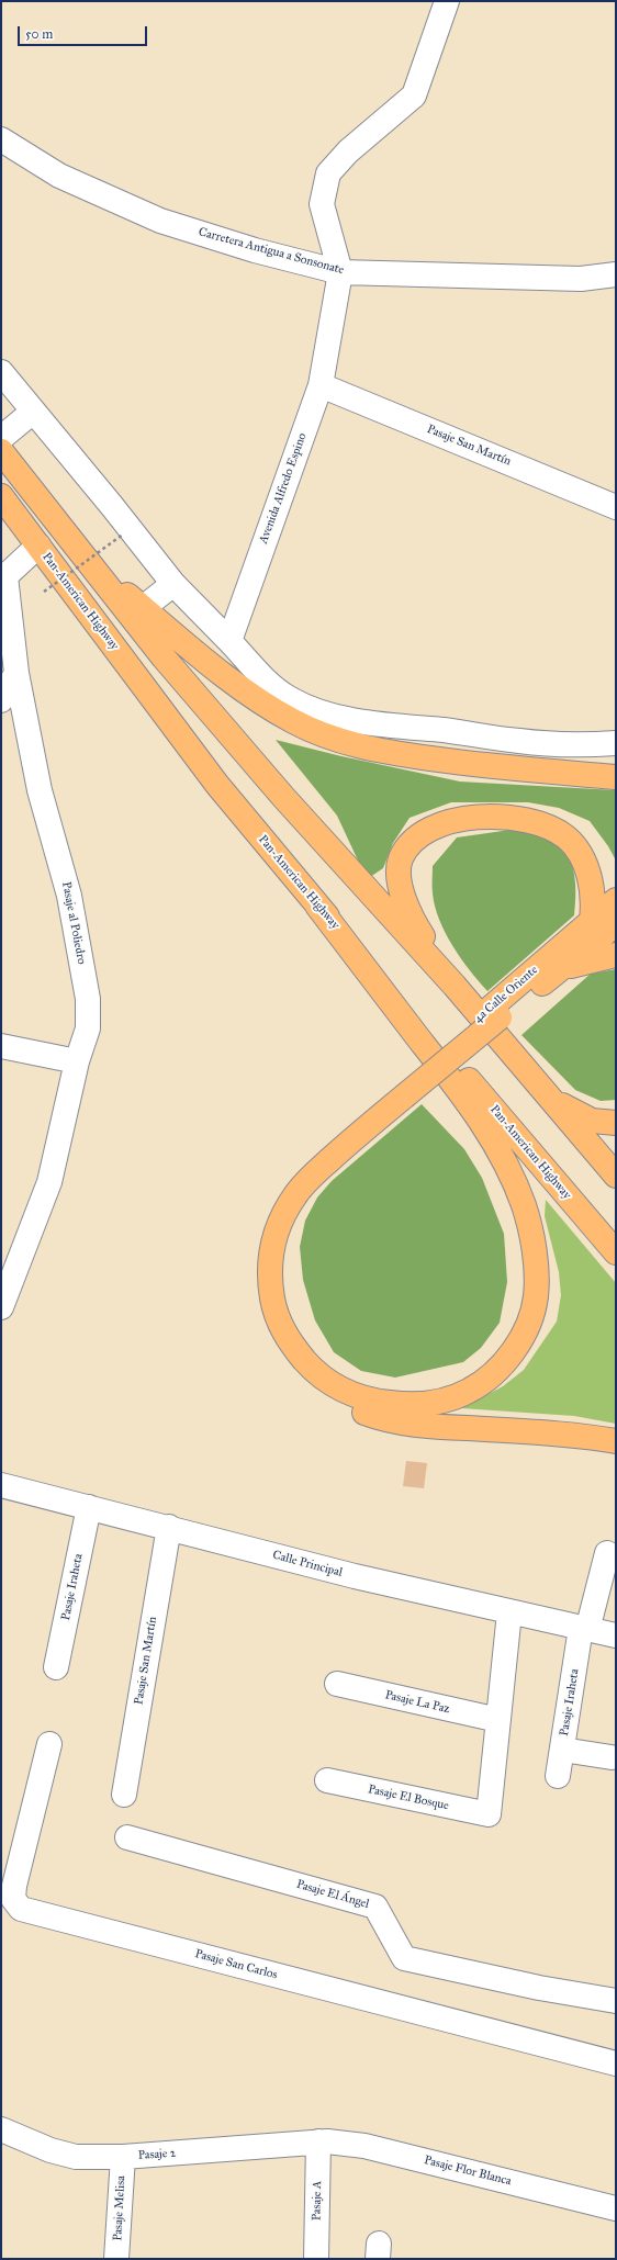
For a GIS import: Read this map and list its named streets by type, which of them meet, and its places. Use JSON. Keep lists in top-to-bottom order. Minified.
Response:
{"streets":{"highway":["Pan-American Highway","4a Calle Oriente"],"street":["Carretera Antigua a Sonsonate","Pasaje San Martín","Avenida Alfredo Espino","Pasaje al Poliedro","Calle Principal","Pasaje Iraheta","Pasaje La Paz","Pasaje El Bosque","Pasaje El Ángel","Pasaje San Carlos","Pasaje 2","Pasaje Flor Blanca","Pasaje A","Pasaje Melisa"]},"crossings":[["Carretera Antigua a Sonsonate","Avenida Alfredo Espino"],["Pasaje San Martín","Avenida Alfredo Espino"],["Pasaje San Martín","Calle Principal"],["Pan-American Highway","Pasaje al Poliedro"],["Calle Principal","Pasaje Iraheta"],["Pasaje La Paz","Pasaje El Bosque"],["Pasaje 2","Pasaje Flor Blanca"],["Pasaje 2","Pasaje A"],["Pasaje 2","Pasaje Melisa"],["Pasaje Flor Blanca","Pasaje A"]],"scale_bar":"50 m"}
